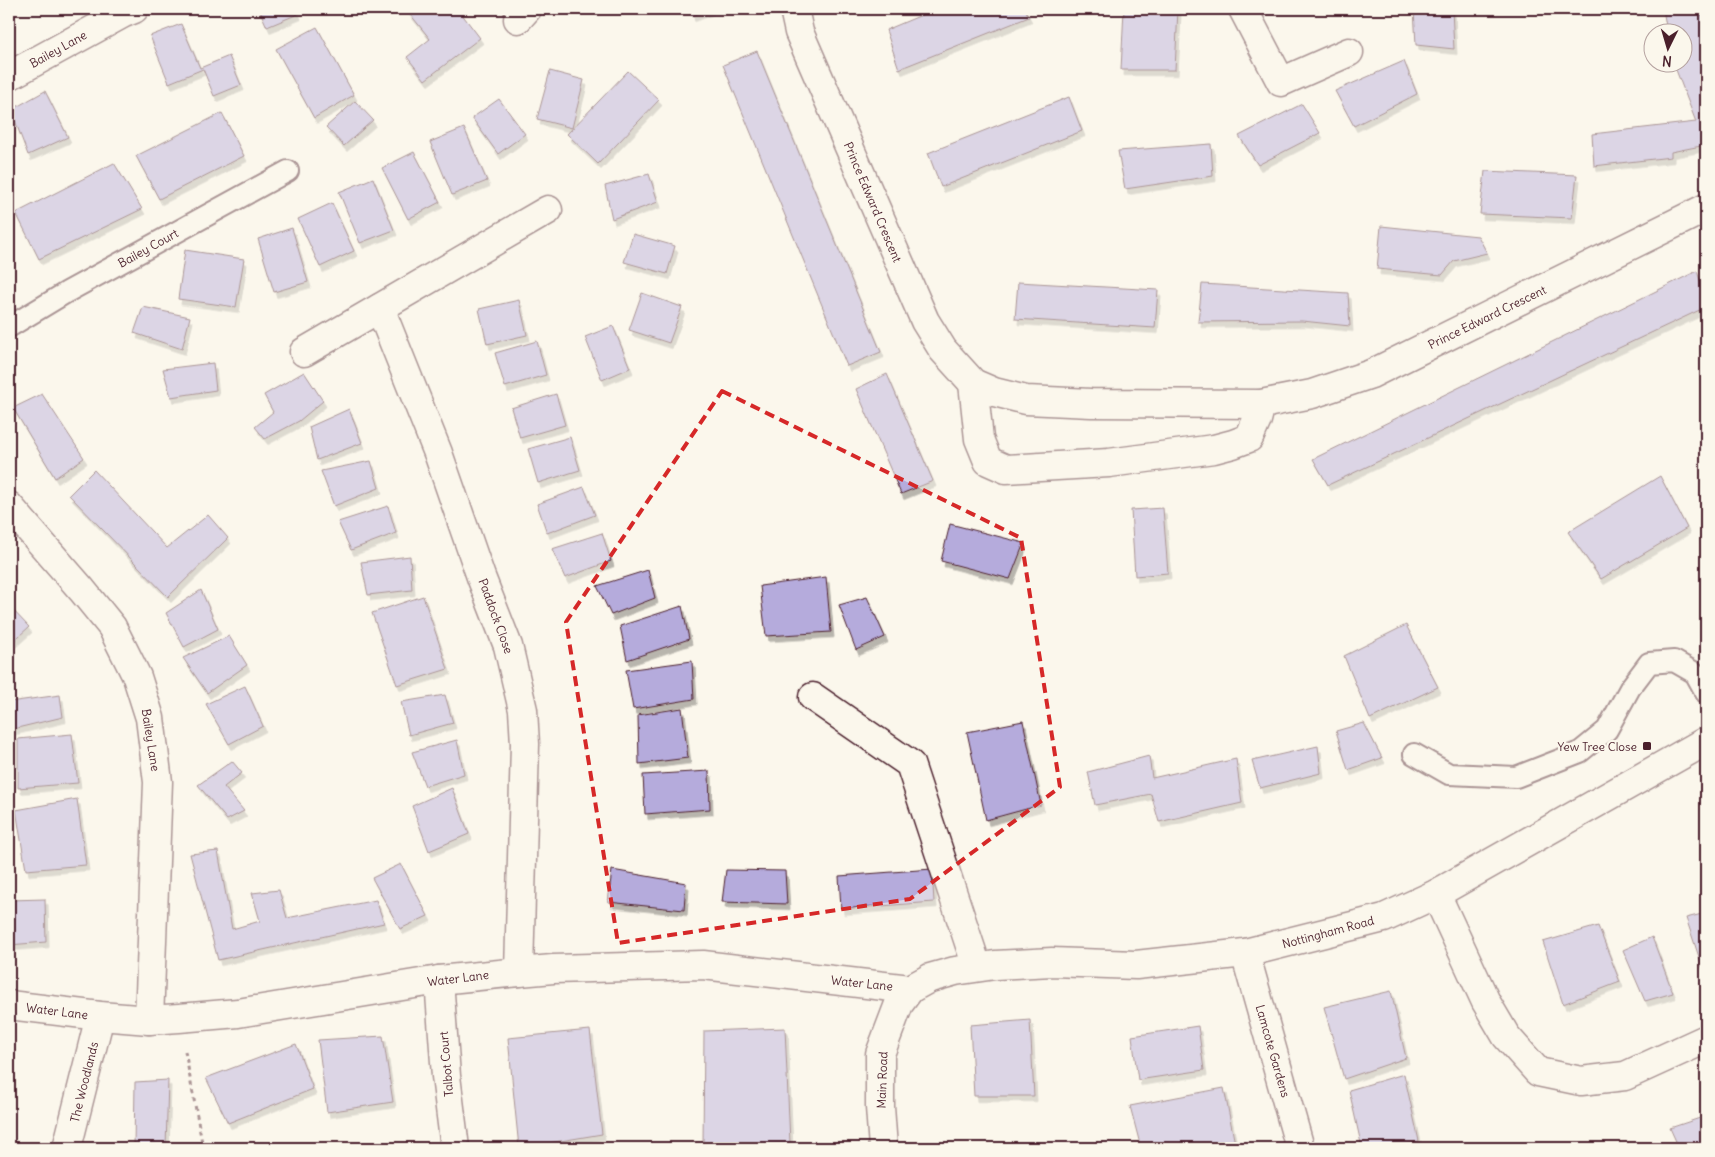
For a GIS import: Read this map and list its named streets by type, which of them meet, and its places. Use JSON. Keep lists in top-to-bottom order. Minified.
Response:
{"streets":{"street":["Bailey Lane","Prince Edward Crescent","Paddock Close","Nottingham Road","Water Lane","Lamcote Gardens","Talbot Court","Main Road","The Woodlands"],"lane":["Bailey Court"]},"crossings":[["Bailey Lane","Water Lane"],["Paddock Close","Water Lane"],["Nottingham Road","Water Lane"],["Nottingham Road","Lamcote Gardens"],["Nottingham Road","Main Road"],["Water Lane","Talbot Court"],["Water Lane","Main Road"],["Water Lane","The Woodlands"]],"places":{"transit":["Yew Tree Close"]},"north":"bottom"}
